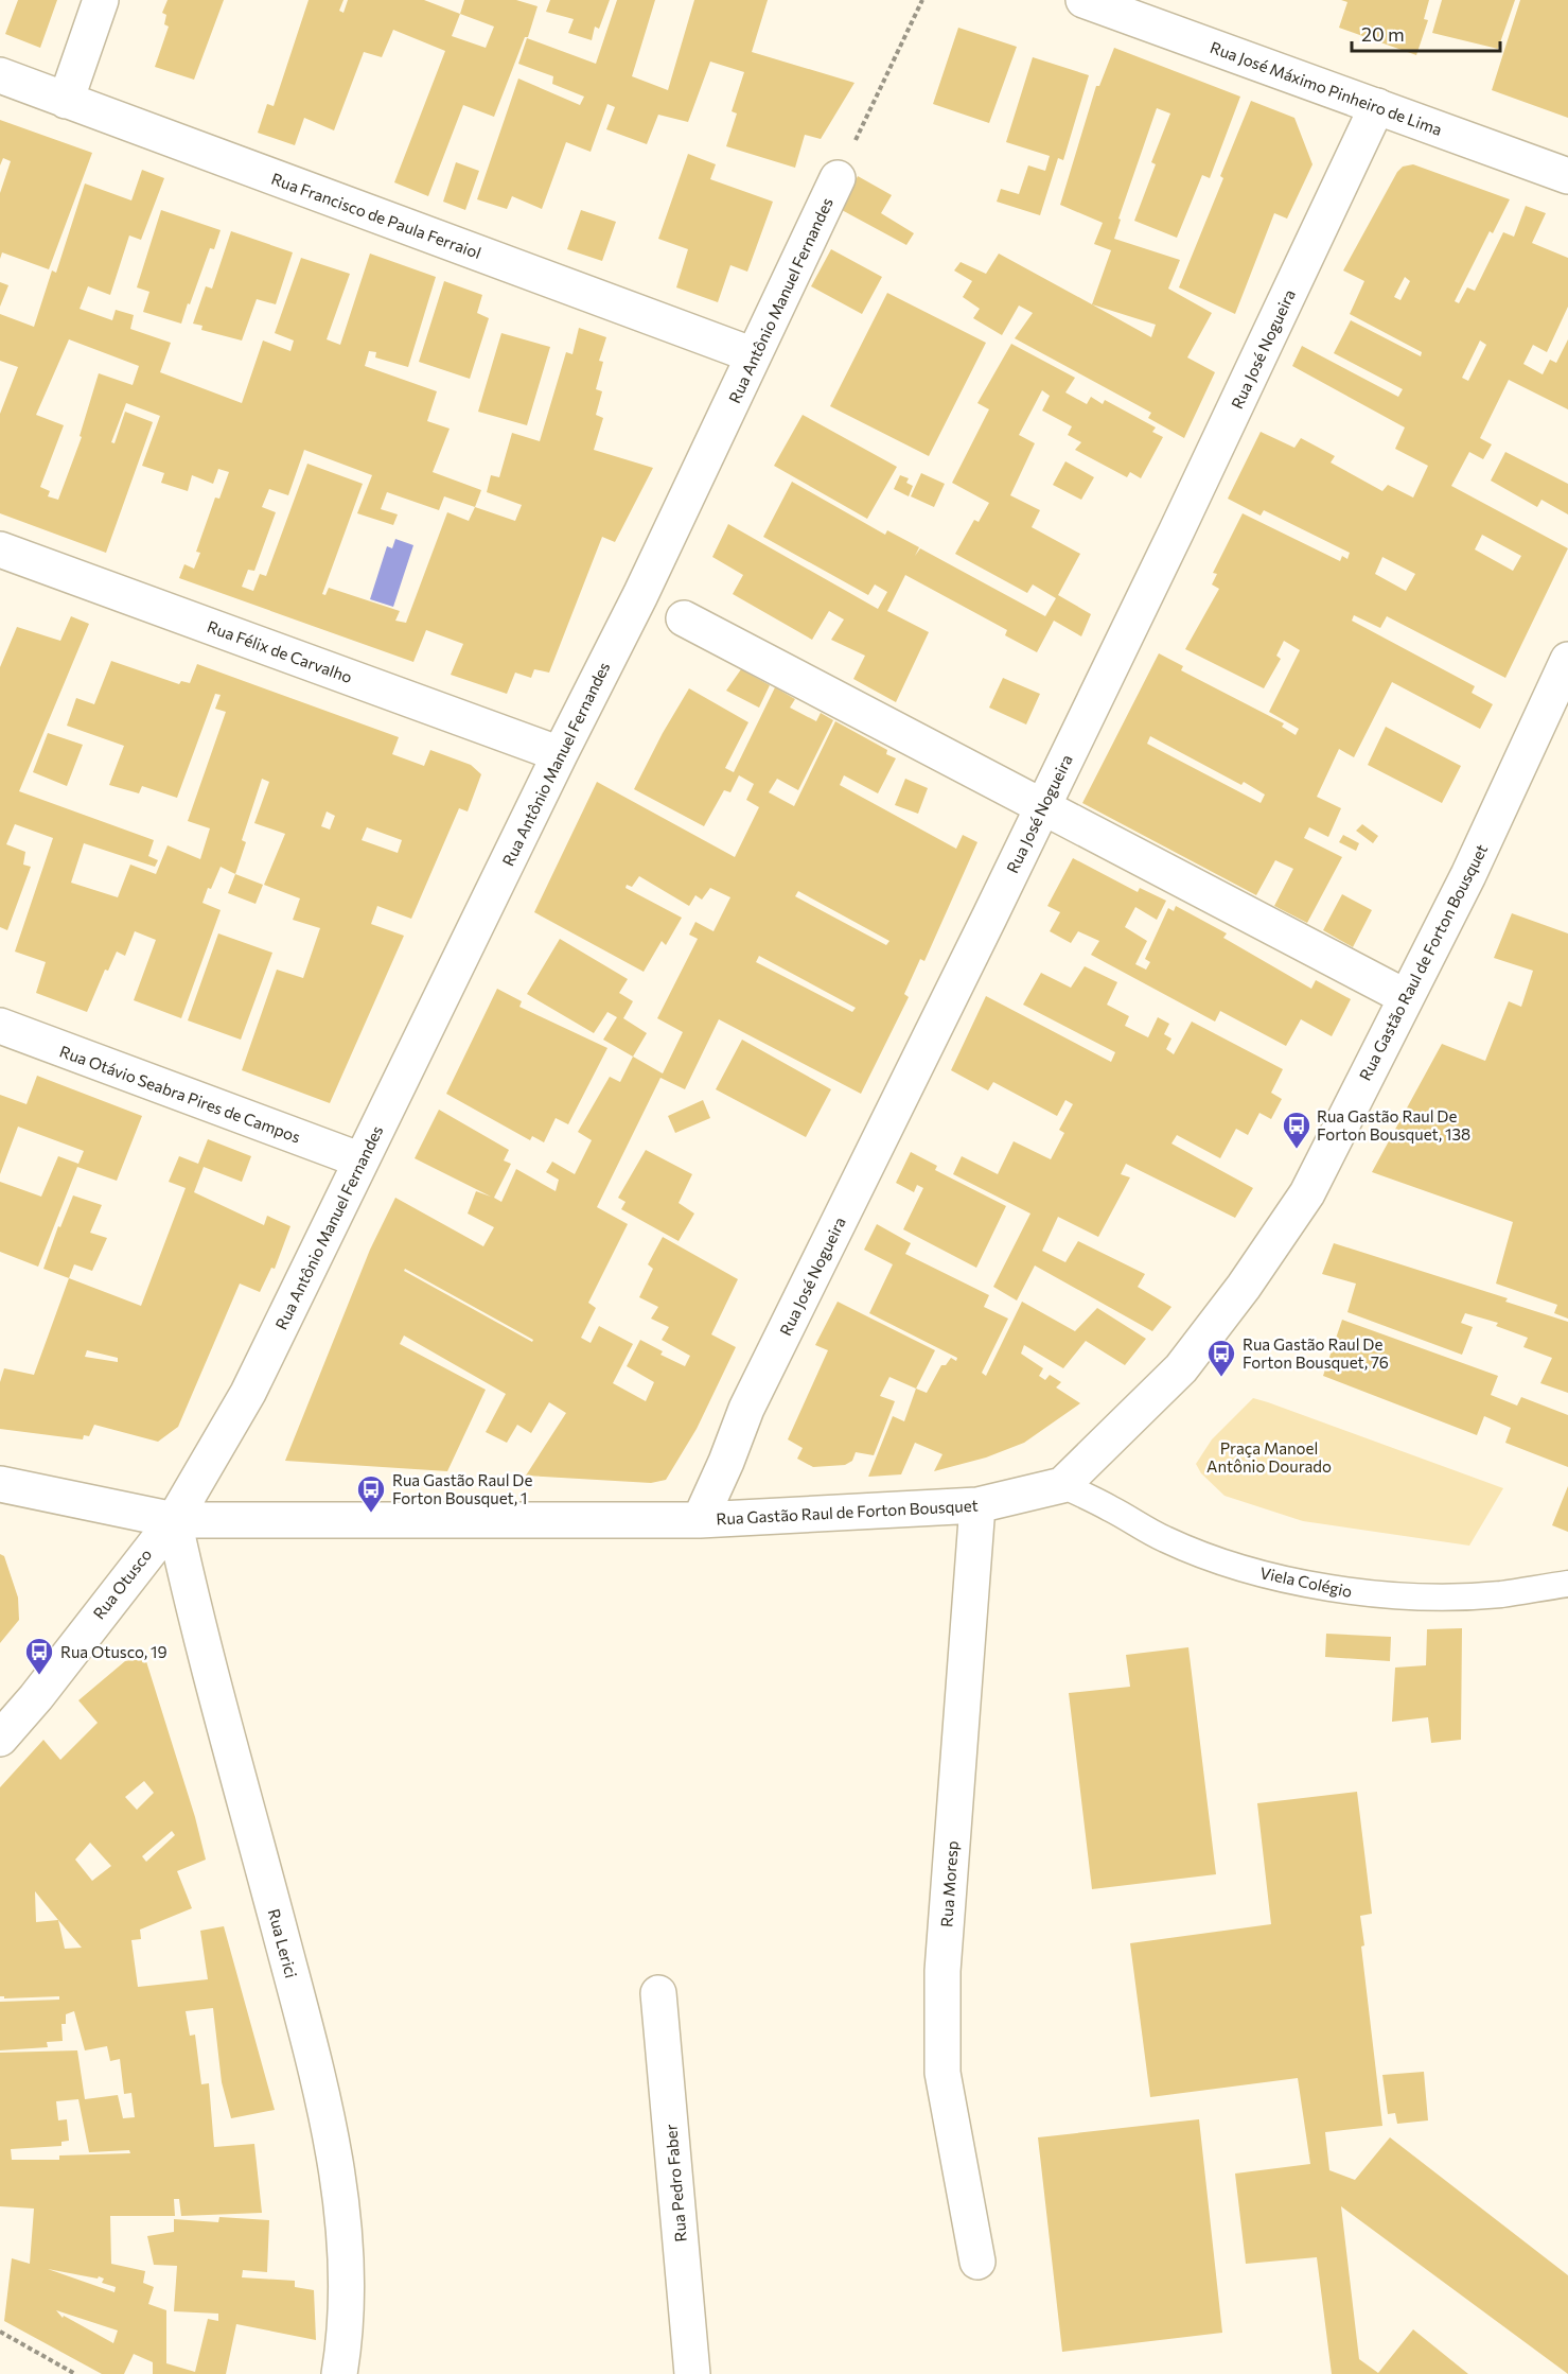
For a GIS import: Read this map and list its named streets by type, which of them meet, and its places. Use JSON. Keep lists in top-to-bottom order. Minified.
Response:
{"streets":{"street":["Rua José Máximo Pinheiro de Lima","Rua Francisco de Paula Ferraiol","Rua Antônio Manuel Fernandes","Rua José Nogueira","Rua Félix de Carvalho","Rua Gastão Raul de Forton Bousquet","Rua Otávio Seabra Pires de Campos","Rua Otusco","Rua Moresp","Rua Lerici","Rua Pedro Faber"],"lane":["Viela Colégio"]},"crossings":[["Rua José Máximo Pinheiro de Lima","Rua José Nogueira"],["Rua Francisco de Paula Ferraiol","Rua Antônio Manuel Fernandes"],["Rua Antônio Manuel Fernandes","Rua Félix de Carvalho"],["Rua Antônio Manuel Fernandes","Rua Gastão Raul de Forton Bousquet"],["Rua Antônio Manuel Fernandes","Rua Otávio Seabra Pires de Campos"],["Rua Antônio Manuel Fernandes","Rua Otusco"],["Rua Antônio Manuel Fernandes","Rua Lerici"],["Rua José Nogueira","Rua Gastão Raul de Forton Bousquet"],["Rua Gastão Raul de Forton Bousquet","Viela Colégio"],["Rua Gastão Raul de Forton Bousquet","Rua Otusco"],["Rua Gastão Raul de Forton Bousquet","Rua Moresp"],["Rua Gastão Raul de Forton Bousquet","Rua Lerici"],["Rua Otusco","Rua Lerici"]],"parks":["Praça Manoel Antônio Dourado"],"places":{"bus stop":["Rua Gastão Raul De Forton Bousquet, 138","Rua Gastão Raul De Forton Bousquet, 76","Rua Gastão Raul De Forton Bousquet, 1","Rua Otusco, 19"]},"scale_bar":"20 m"}
